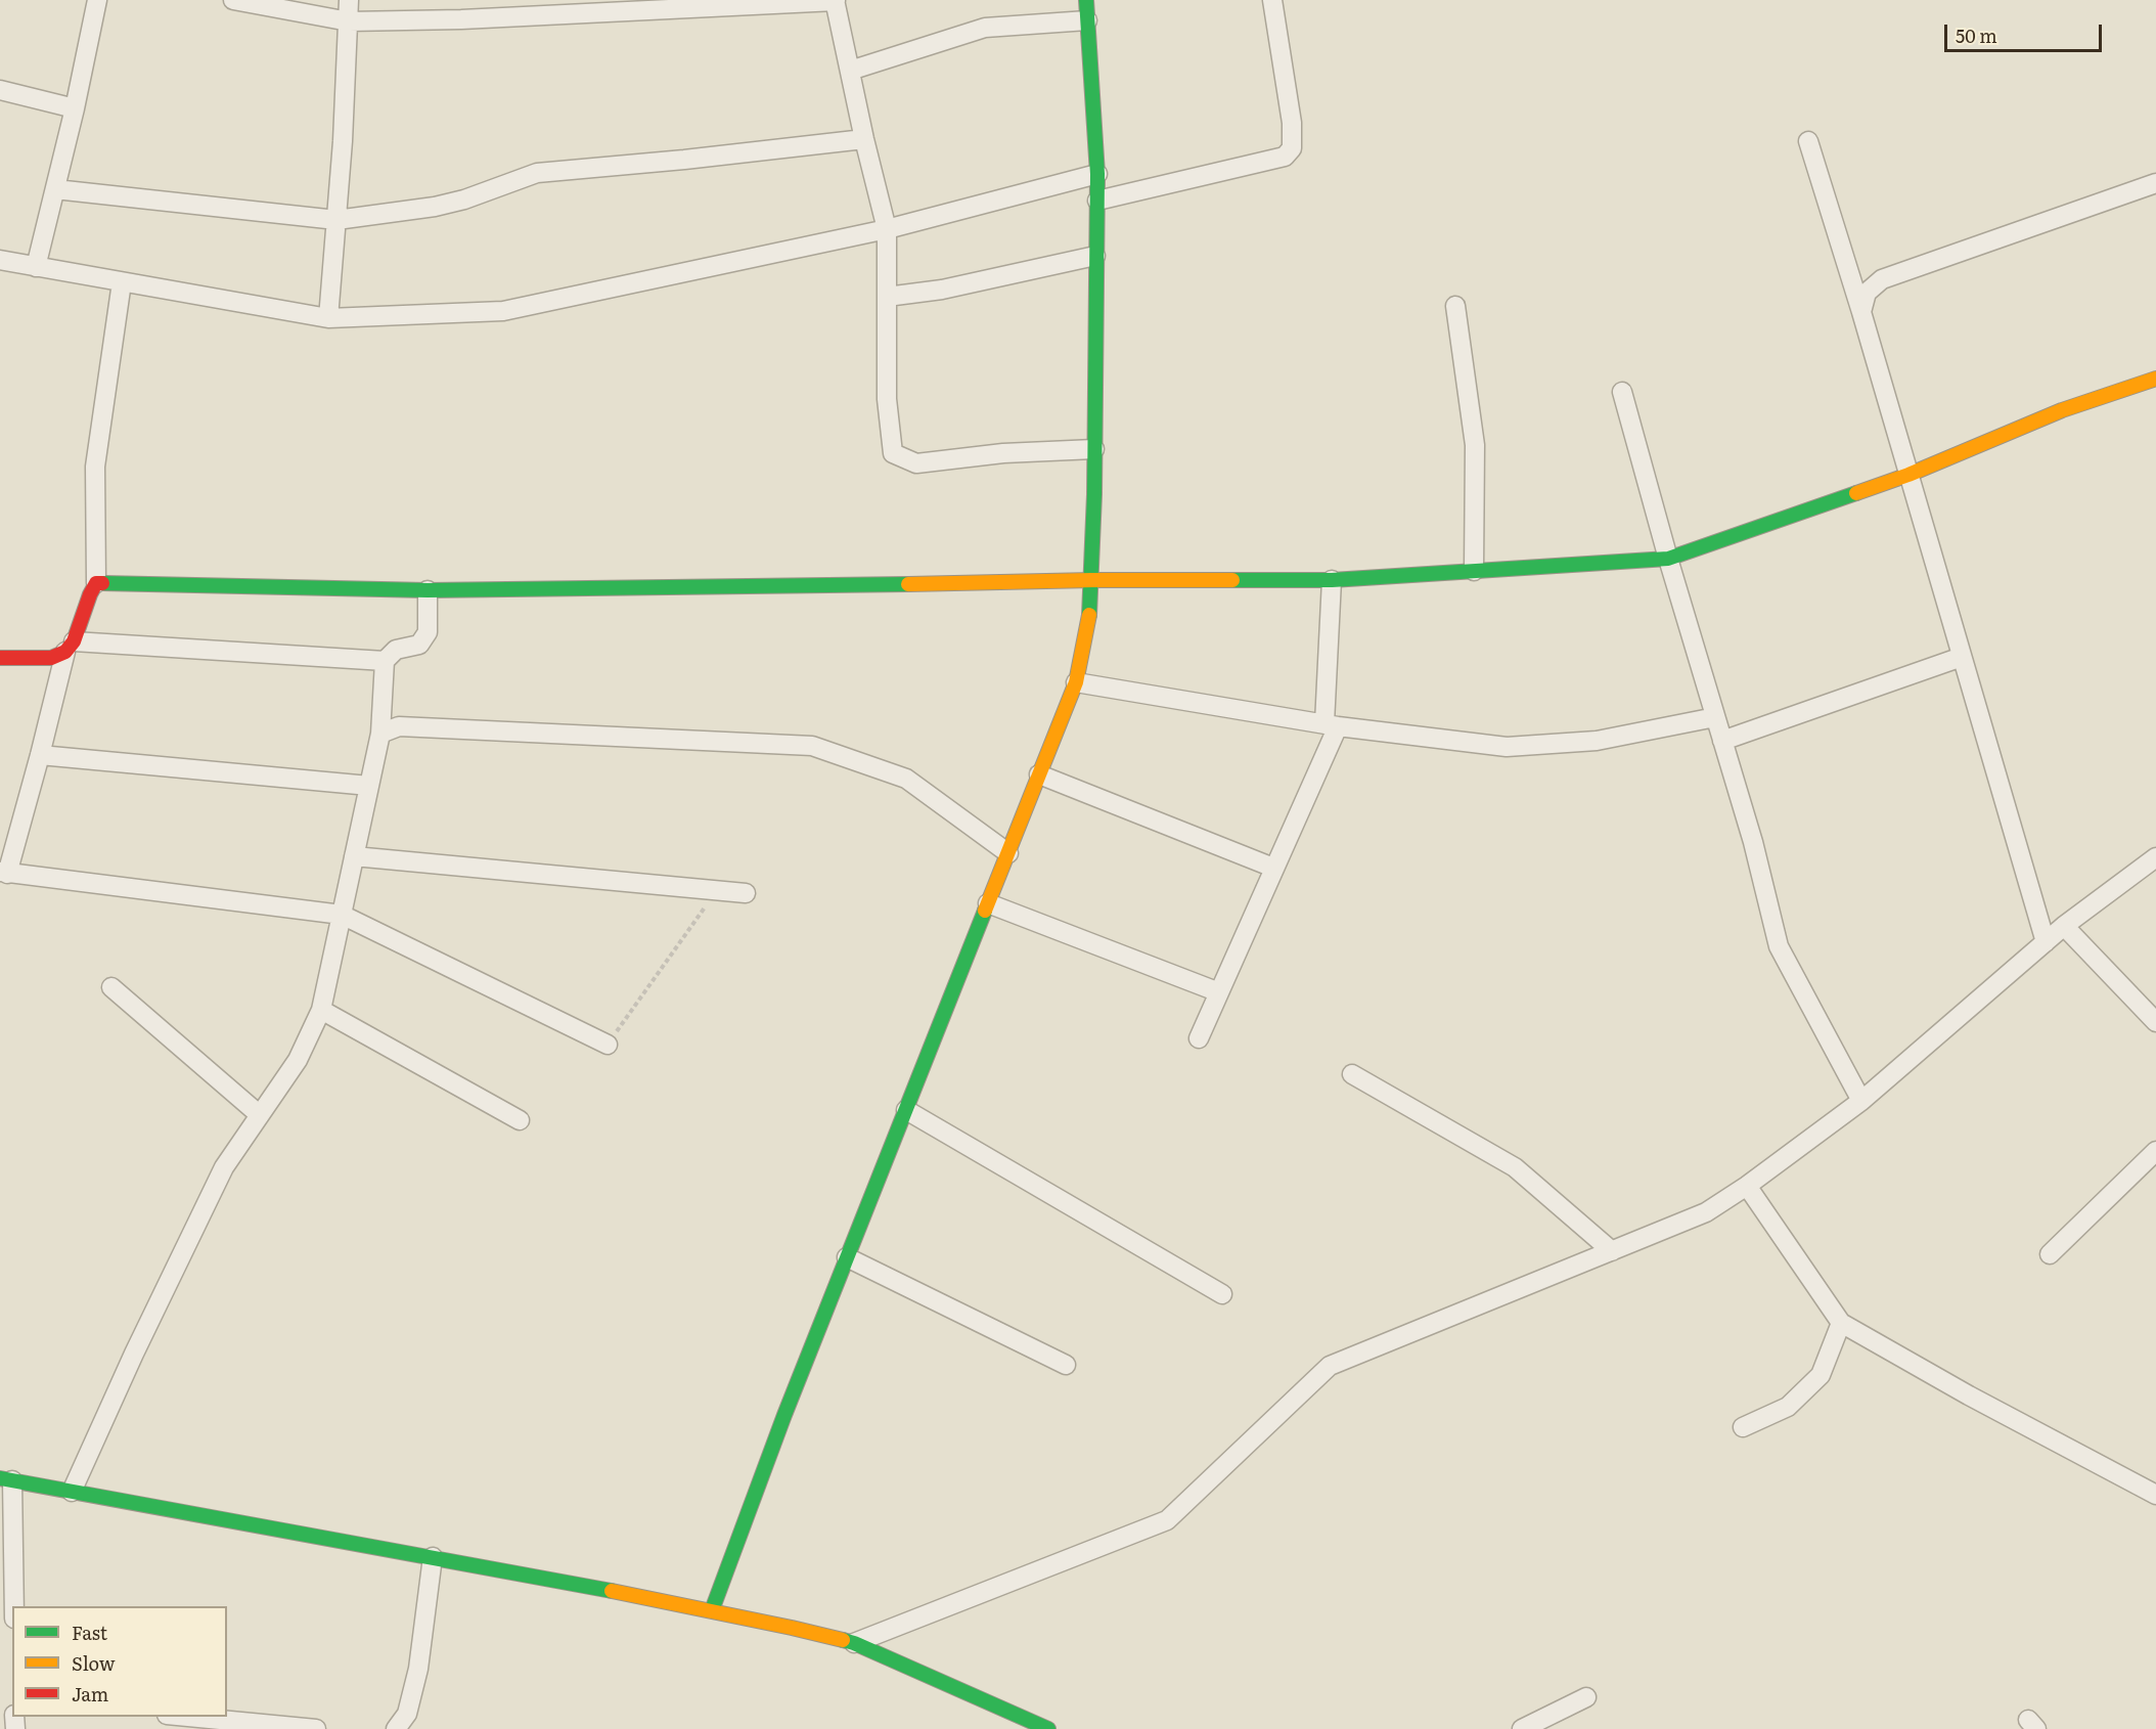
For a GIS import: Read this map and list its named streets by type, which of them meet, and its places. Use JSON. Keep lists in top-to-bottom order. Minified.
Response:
{"legend":["Fast","Slow","Jam"],"scale_bar":"50 m"}
